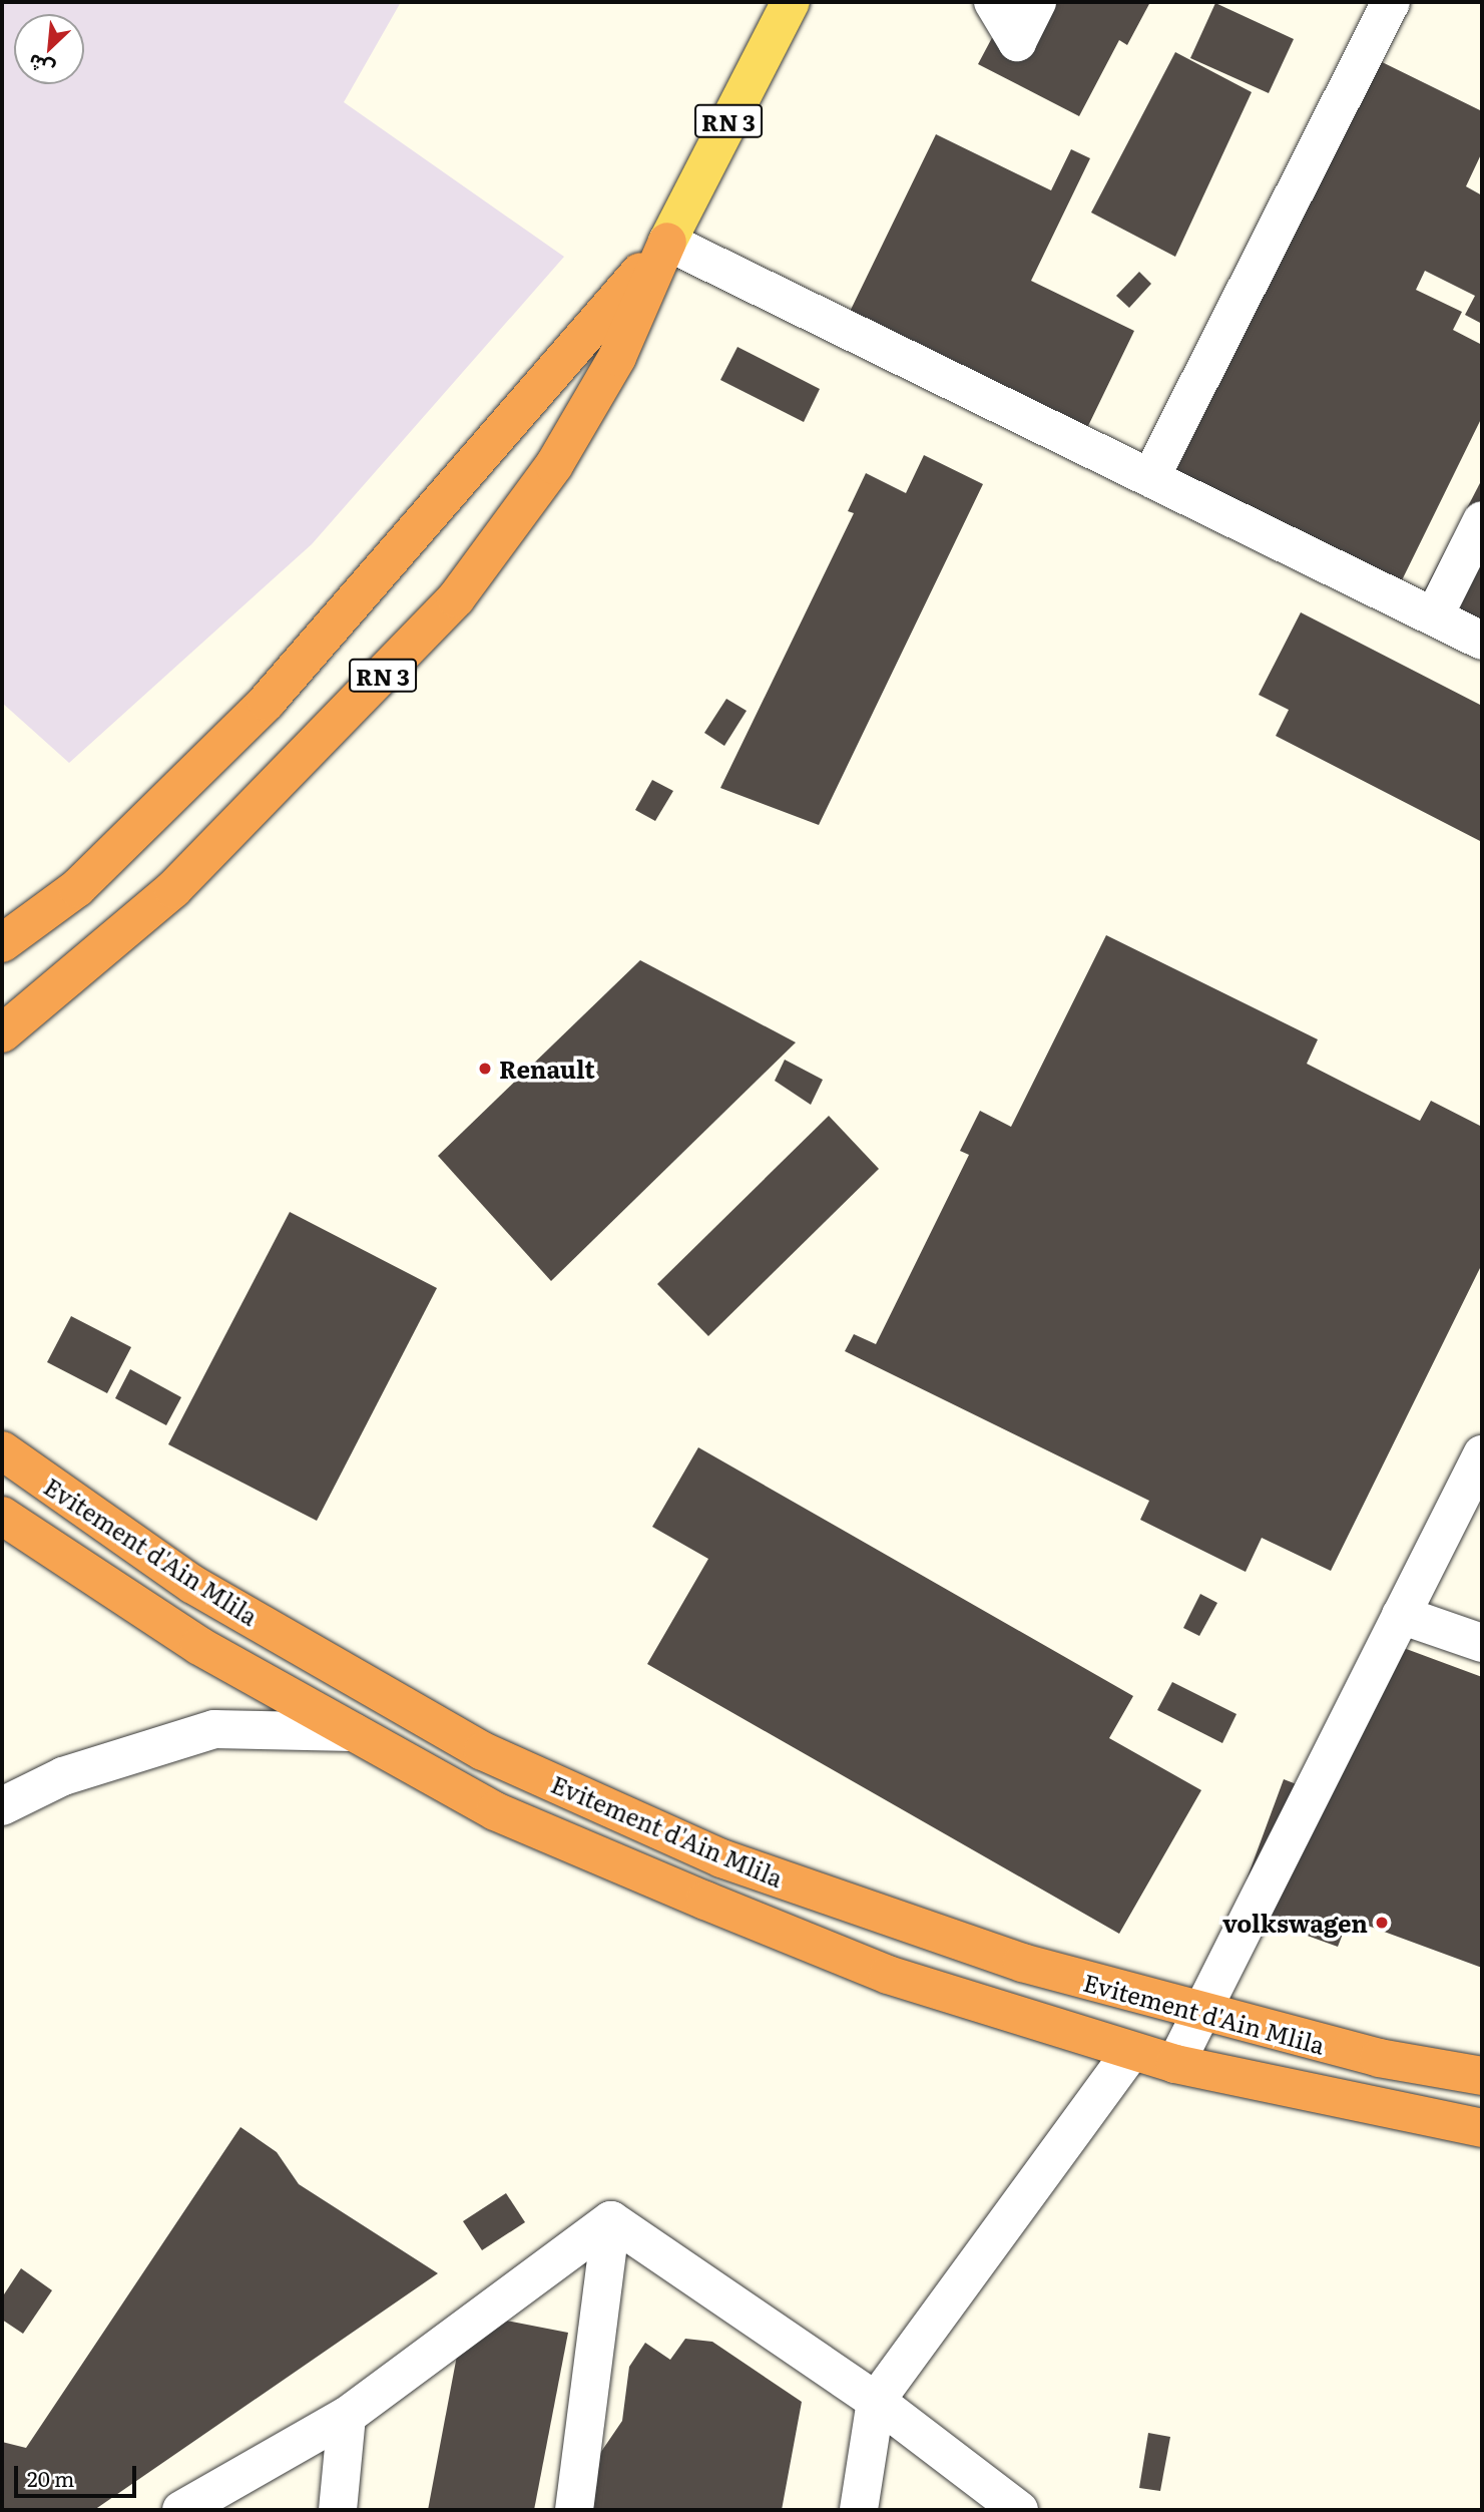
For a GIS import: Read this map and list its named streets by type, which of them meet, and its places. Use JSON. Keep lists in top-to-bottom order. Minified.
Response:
{"streets":{"highway":["RN 3","Evitement d'Ain Mlila"]},"places":["Renault","volkswagen"],"scale_bar":"20 m","north":"bottom left"}
